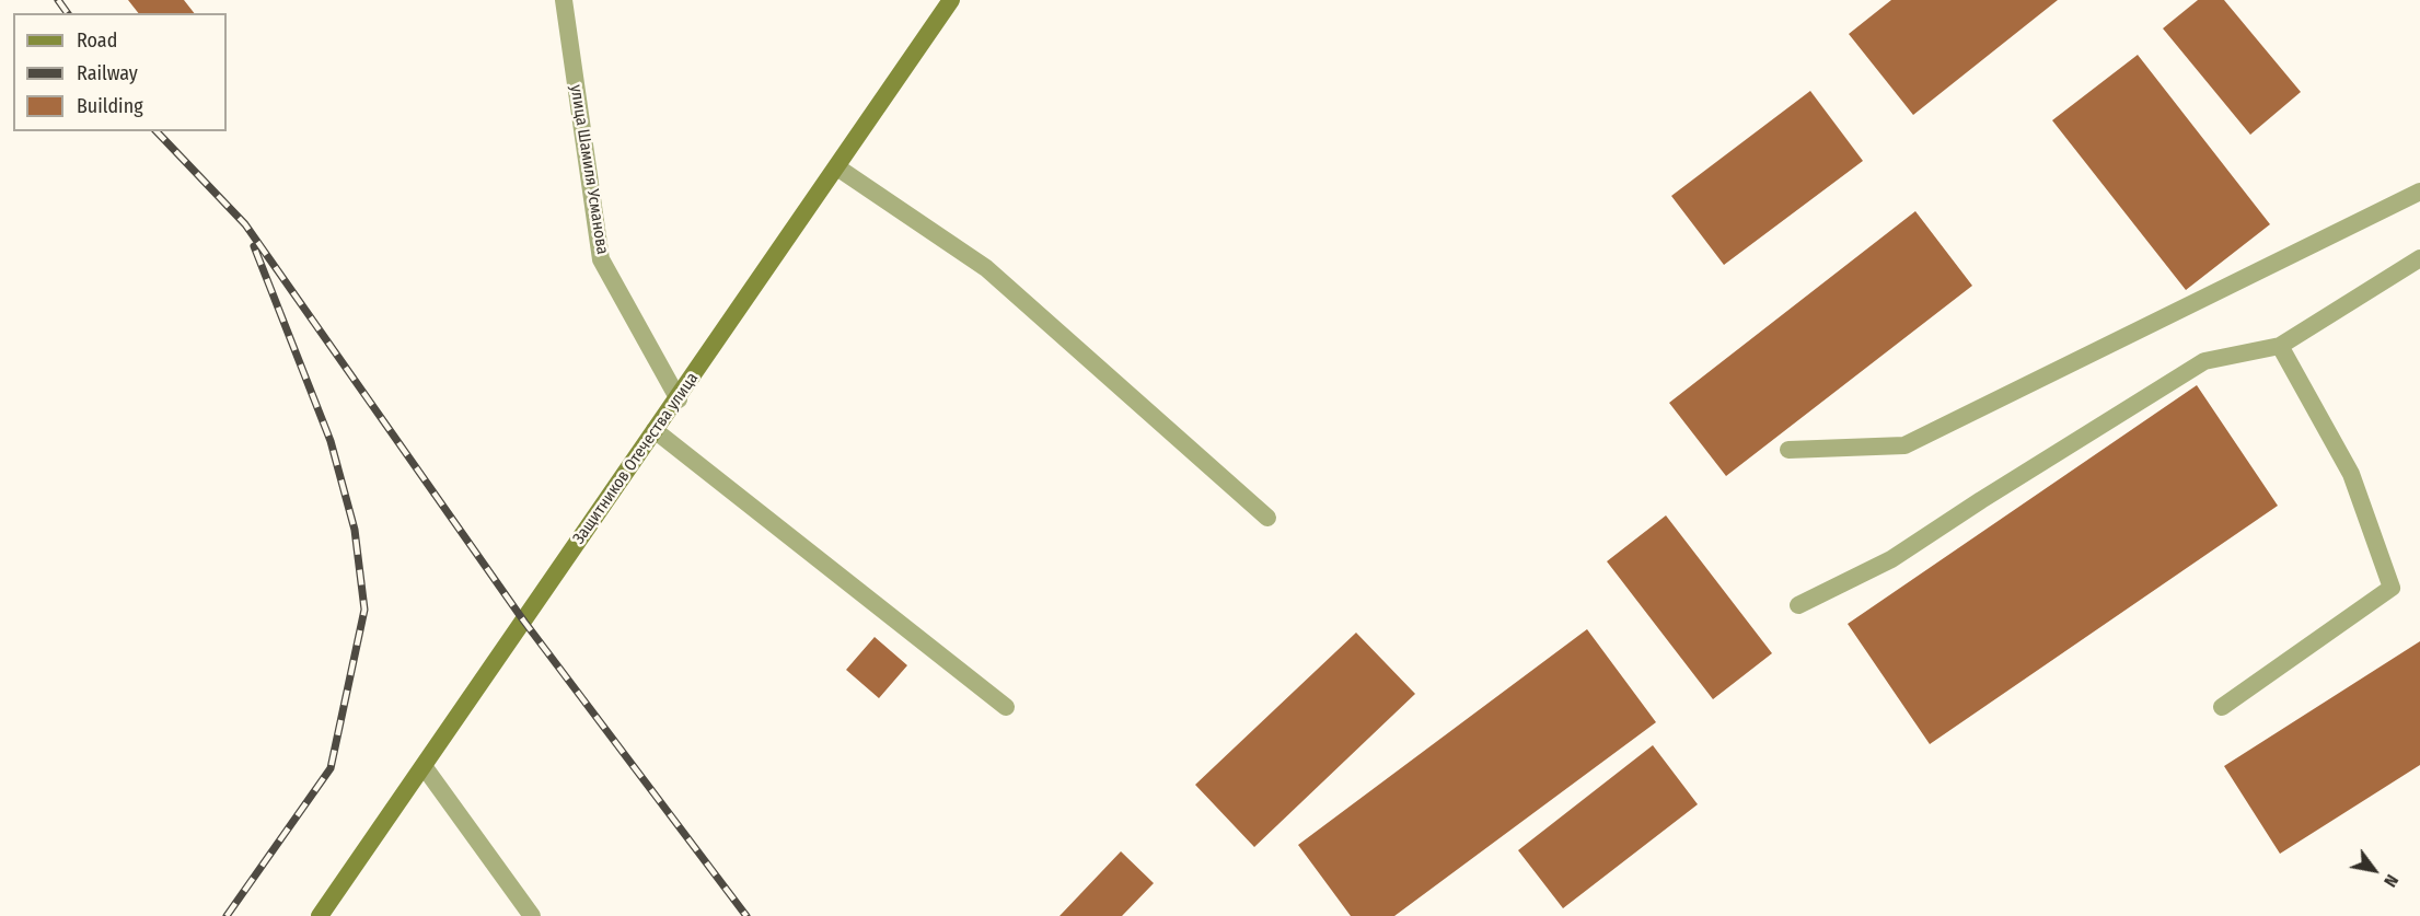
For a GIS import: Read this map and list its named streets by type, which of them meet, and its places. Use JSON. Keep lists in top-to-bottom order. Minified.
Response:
{"streets":{"main road":["Защитников Отечества улица"],"street":["улица Шамиля Усманова"]},"crossings":[["улица Шамиля Усманова","Защитников Отечества улица"]],"legend":["Road","Railway","Building"],"north":"bottom right"}
